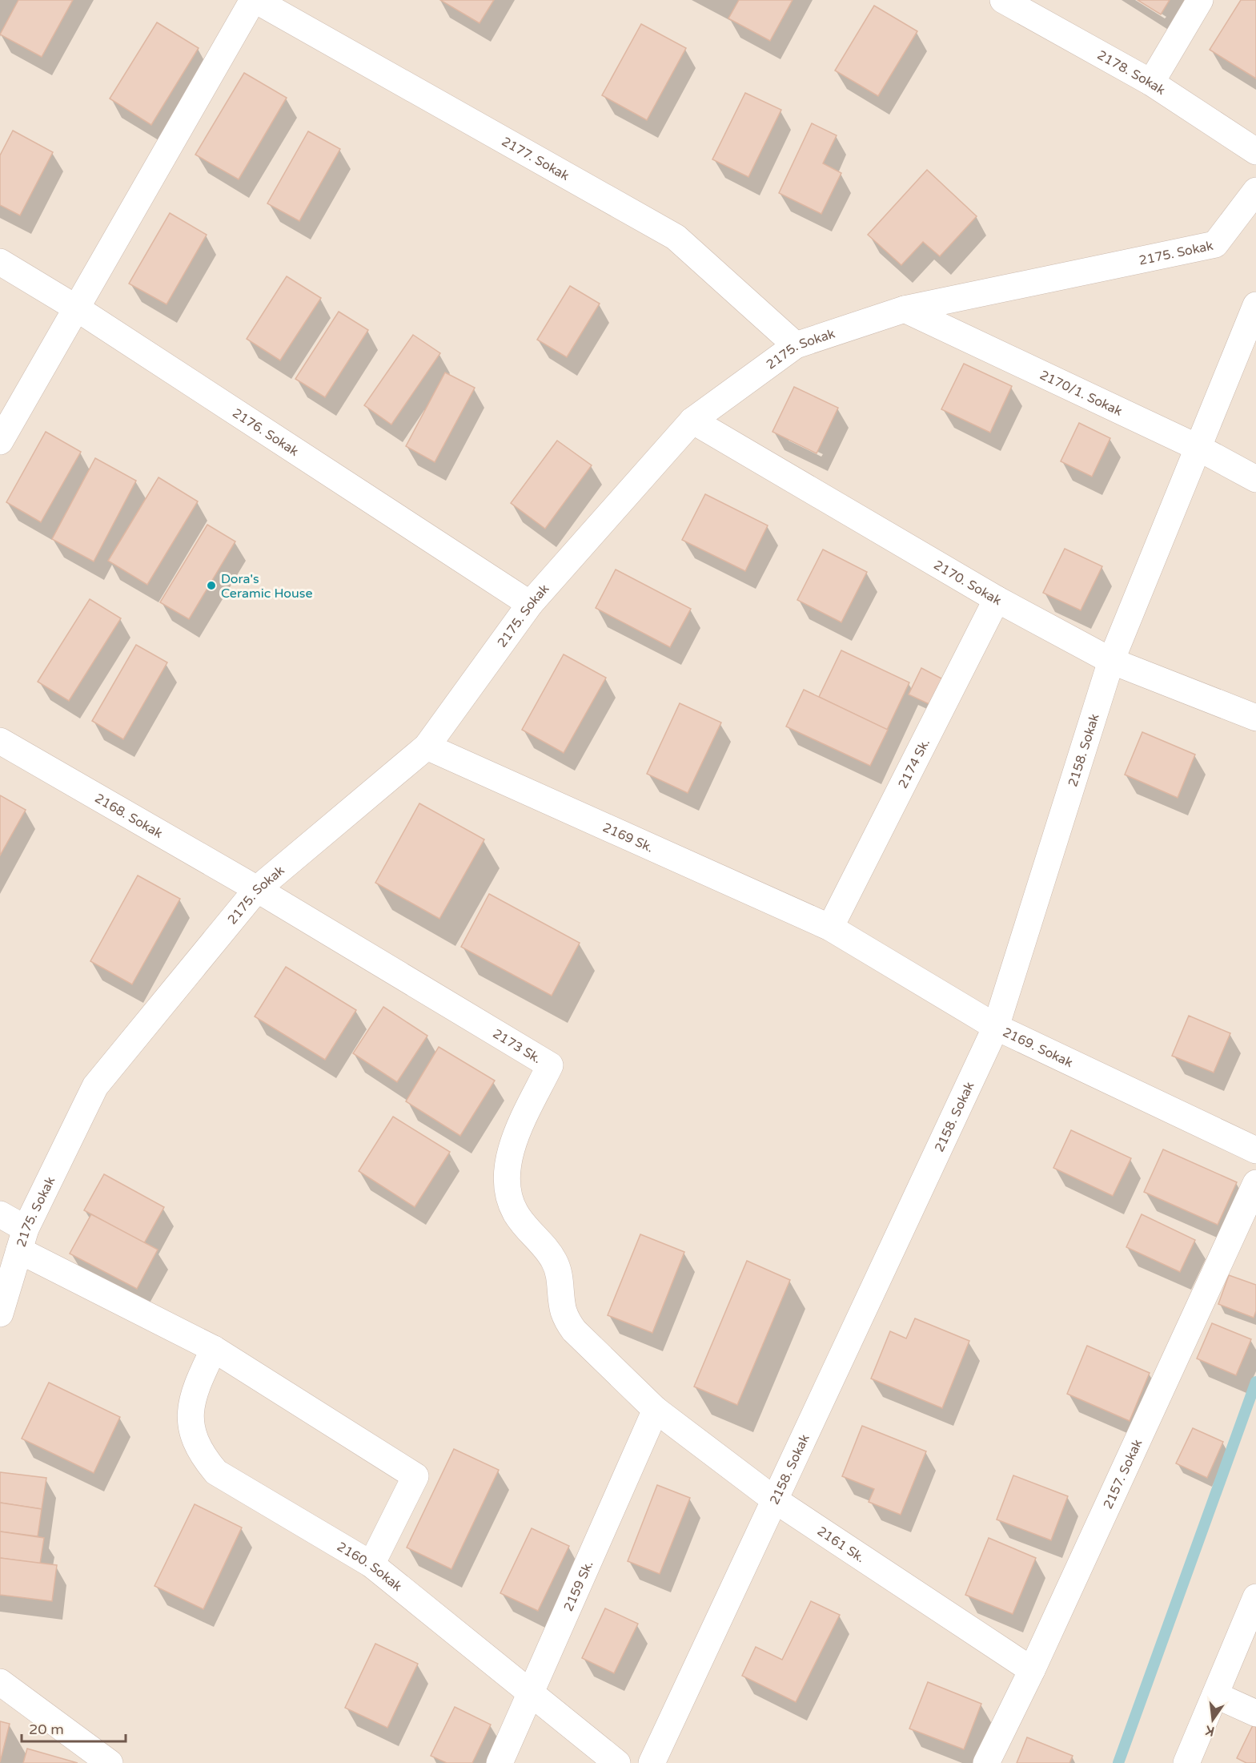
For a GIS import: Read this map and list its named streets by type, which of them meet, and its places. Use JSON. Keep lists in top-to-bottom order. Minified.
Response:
{"streets":{"street":["2178. Sokak","2177. Sokak","2175. Sokak","2170/1. Sokak","2176. Sokak","2170. Sokak","2158. Sokak","2174 Sk.","2168. Sokak","2169 Sk.","2173 Sk.","2169. Sokak","2157. Sokak","2161 Sk.","2160. Sokak","2159 Sk."]},"crossings":[["2177. Sokak","2175. Sokak"],["2175. Sokak","2170/1. Sokak"],["2175. Sokak","2176. Sokak"],["2175. Sokak","2170. Sokak"],["2175. Sokak","2168. Sokak"],["2175. Sokak","2169 Sk."],["2175. Sokak","2173 Sk."],["2170/1. Sokak","2158. Sokak"],["2170. Sokak","2158. Sokak"],["2170. Sokak","2174 Sk."],["2158. Sokak","2169. Sokak"],["2158. Sokak","2161 Sk."],["2174 Sk.","2169 Sk."],["2174 Sk.","2169. Sokak"],["2168. Sokak","2173 Sk."],["2169 Sk.","2169. Sokak"],["2173 Sk.","2161 Sk."],["2157. Sokak","2161 Sk."],["2161 Sk.","2159 Sk."],["2160. Sokak","2159 Sk."]],"places":["Dora's Ceramic House"],"scale_bar":"20 m","north":"bottom"}
